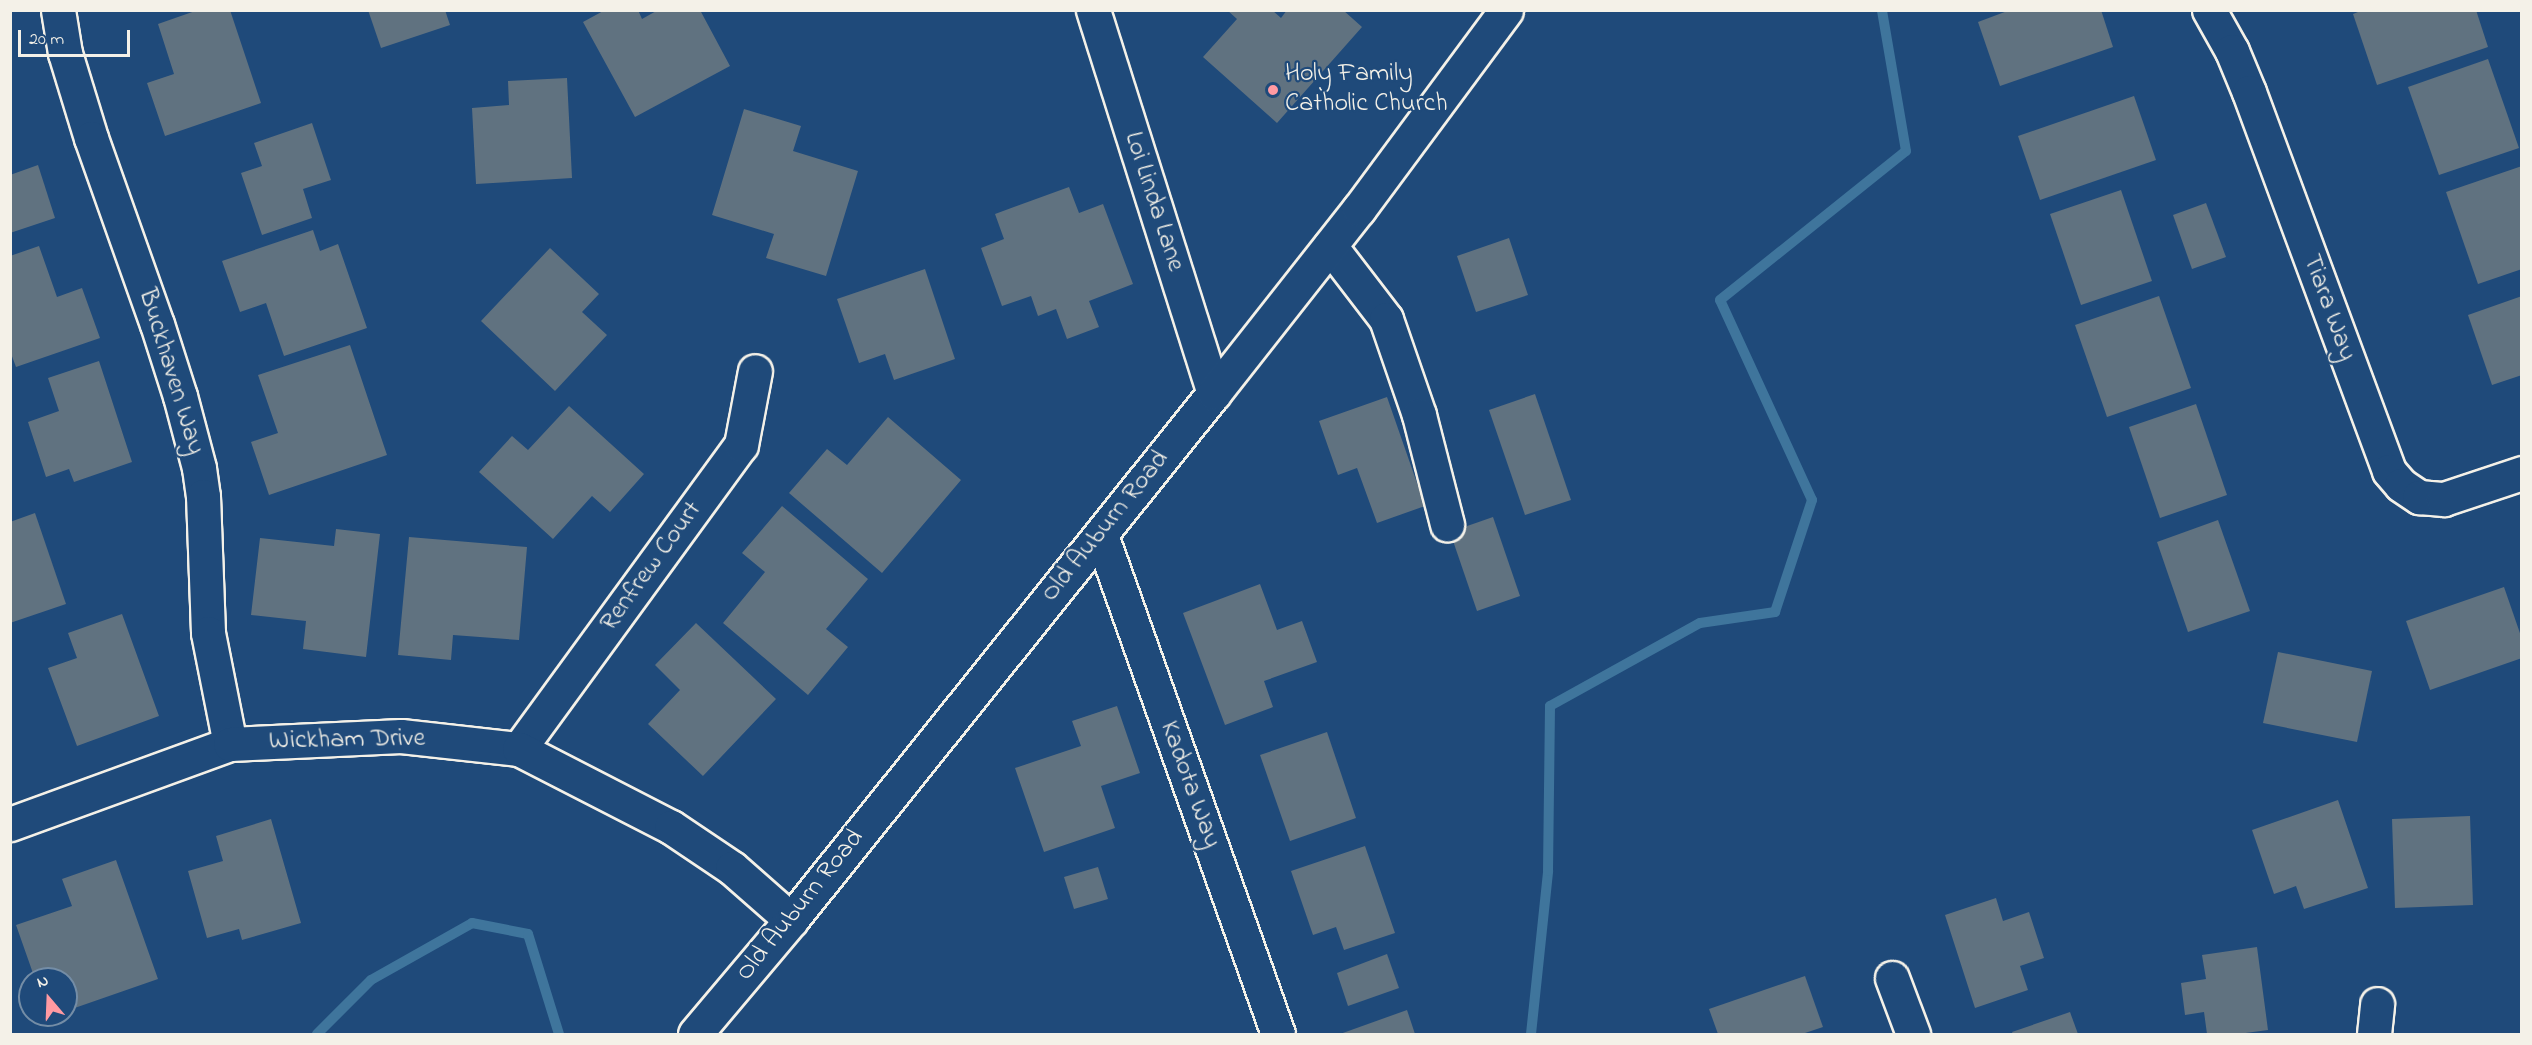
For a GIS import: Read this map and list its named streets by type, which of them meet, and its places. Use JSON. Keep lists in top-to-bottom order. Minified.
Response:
{"streets":{"street":["Loi Linda Lane","Tiara Way","Buckhaven Way","Old Auburn Road","Renfrew Court","Wickham Drive","Kadota Way"]},"crossings":[["Loi Linda Lane","Old Auburn Road"],["Buckhaven Way","Wickham Drive"],["Old Auburn Road","Wickham Drive"],["Old Auburn Road","Kadota Way"],["Renfrew Court","Wickham Drive"]],"places":["Holy Family Catholic Church"],"scale_bar":"20 m","north":"top"}
